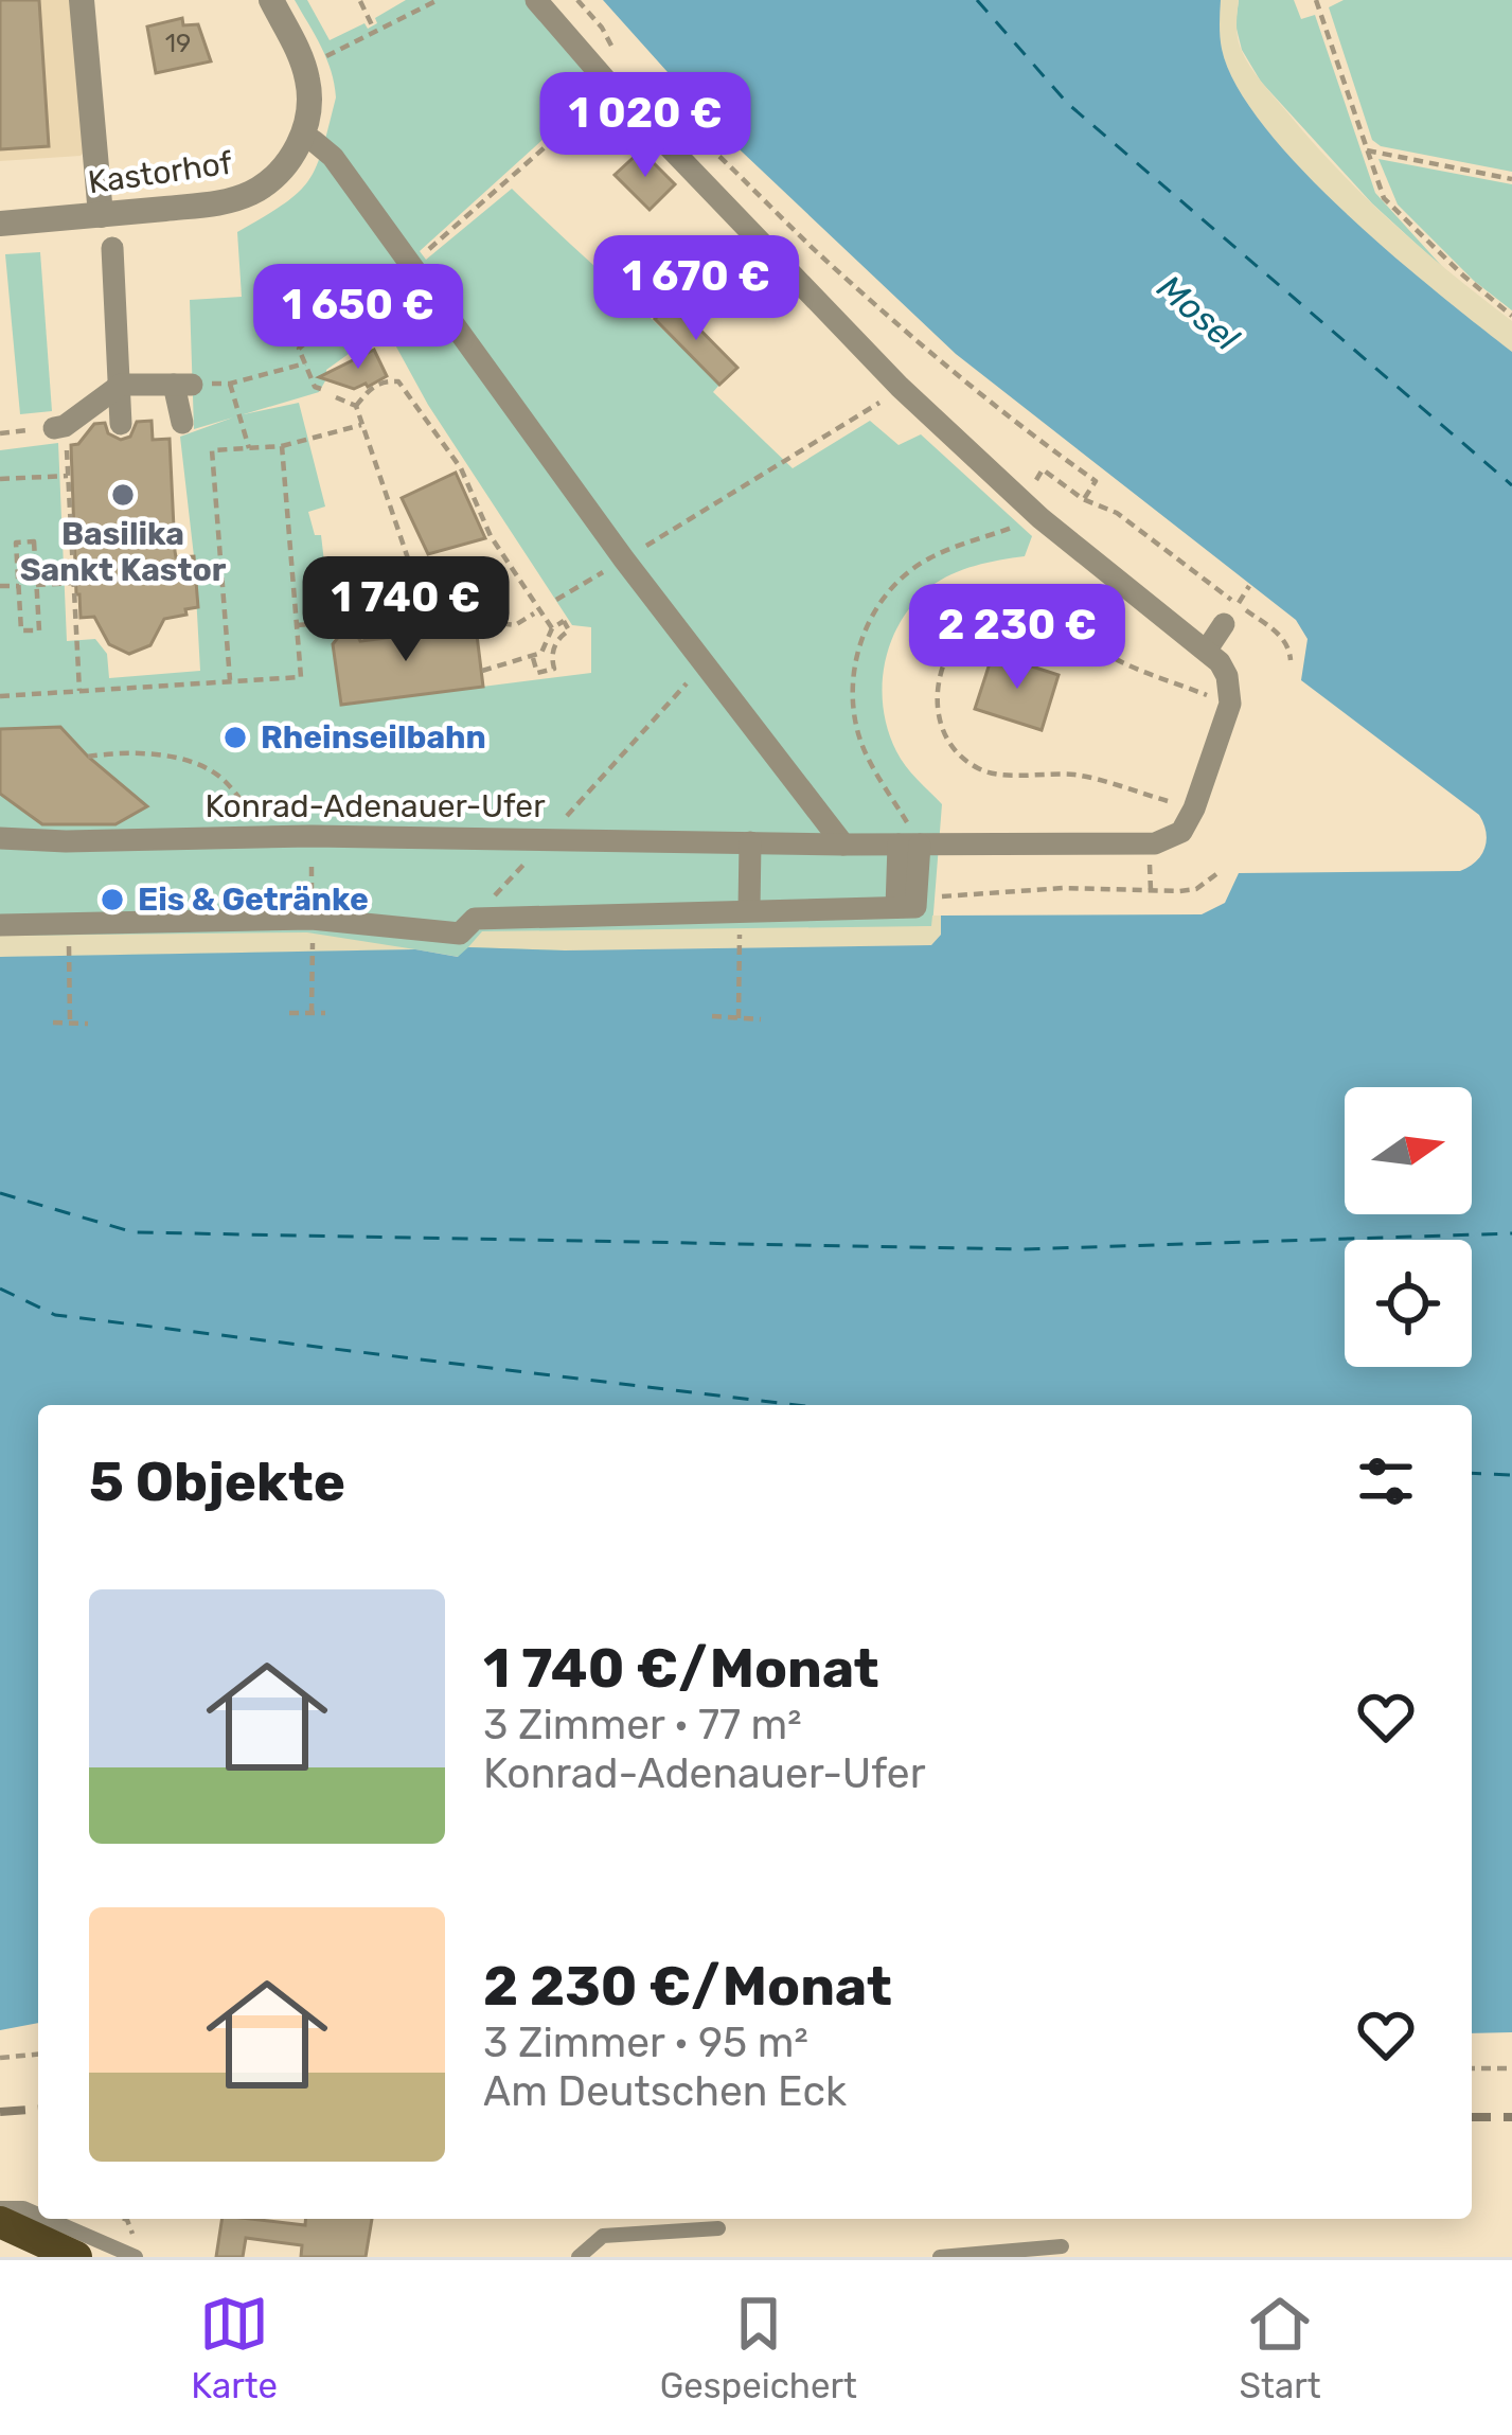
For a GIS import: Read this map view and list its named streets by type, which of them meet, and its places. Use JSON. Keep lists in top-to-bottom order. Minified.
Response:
{"streets":{"street":["Kastorhof","Konrad-Adenauer-Ufer"]},"water":["Mosel"],"places":["Basilika Sankt Kastor","Rheinseilbahn","Eis & Getränke"],"house_numbers":["19"],"north":"right","page":{"price":["1 020 €","1 670 €","1 650 €","1 740 €","2 230 €"],"heading":"5 Objekte","list":[{"name":"1 740 €/Monat","note":"3 Zimmer · 77 m² · Konrad-Adenauer-Ufer"},{"name":"2 230 €/Monat","note":"3 Zimmer · 95 m² · Am Deutschen Eck"}],"tabs":["Karte","Gespeichert","Start"]}}
